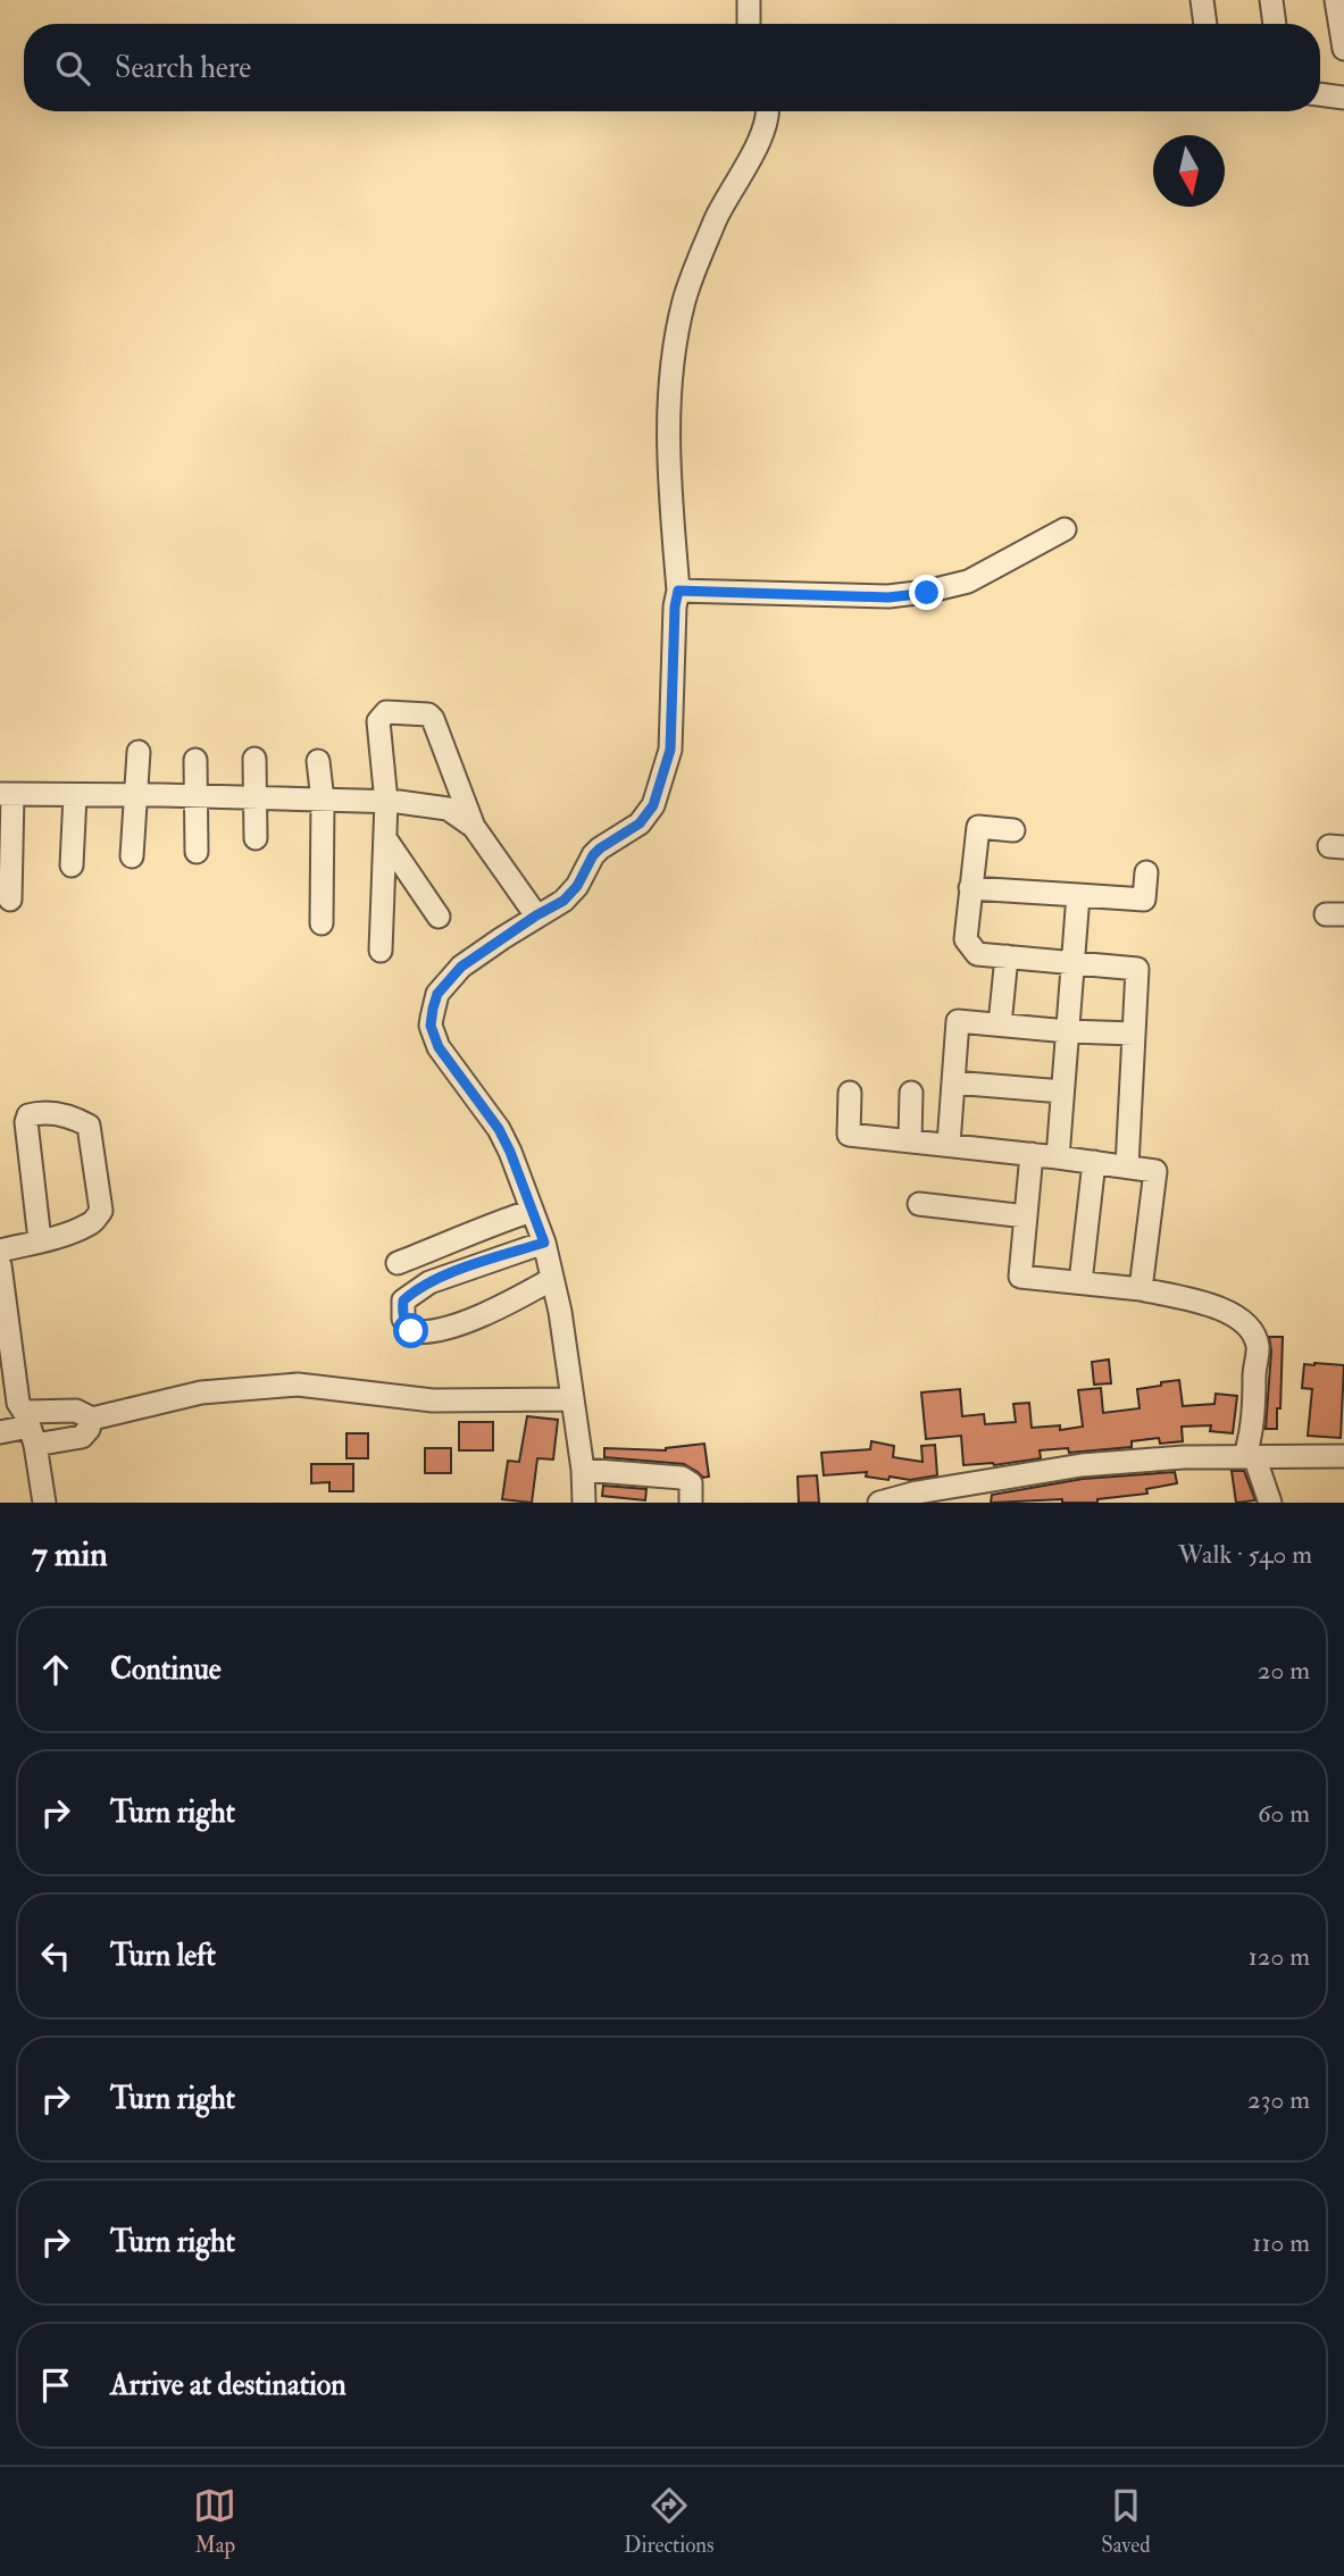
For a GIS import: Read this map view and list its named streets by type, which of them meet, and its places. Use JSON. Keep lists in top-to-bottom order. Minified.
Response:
{"north":"bottom","page":{"search":"Search here","heading":["7 min","Walk · 540 m"],"list":[["Continue","20 m"],["Turn right","60 m"],["Turn left","120 m"],["Turn right","230 m"],["Turn right","110 m"],"Arrive at destination"],"nav":["Map","Directions","Saved"]}}
